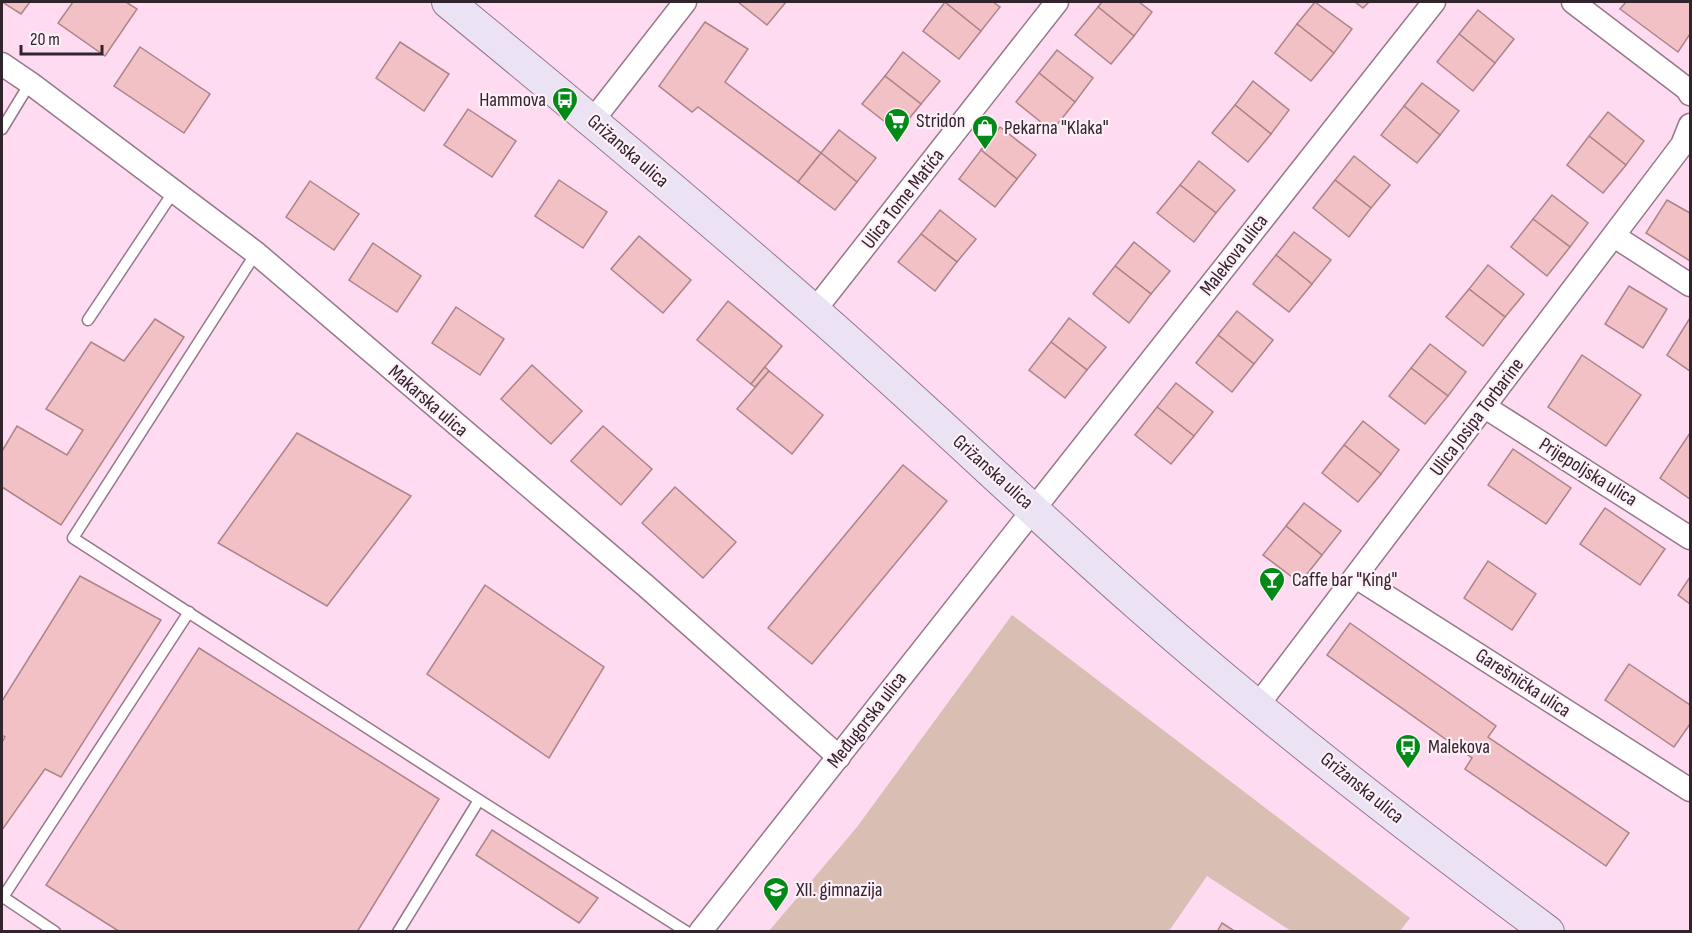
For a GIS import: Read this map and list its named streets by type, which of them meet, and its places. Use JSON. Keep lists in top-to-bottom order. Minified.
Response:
{"streets":{"street":["Grižanska ulica","Ulica Tome Matića","Malekova ulica","Makarska ulica","Ulica Josipa Torbarine","Prijepoljska ulica","Garešnička ulica","Međugorska ulica"]},"crossings":[["Grižanska ulica","Ulica Tome Matića"],["Grižanska ulica","Malekova ulica"],["Grižanska ulica","Ulica Josipa Torbarine"],["Grižanska ulica","Međugorska ulica"],["Malekova ulica","Međugorska ulica"],["Makarska ulica","Međugorska ulica"],["Ulica Josipa Torbarine","Prijepoljska ulica"],["Ulica Josipa Torbarine","Garešnička ulica"]],"places":{"bus stop":["Hammova","Malekova"],"supermarket":["Stridon"],"shop":["Pekarna \"Klaka\""],"bar":["Caffe bar \"King\""],"school or university":["XII. gimnazija"]},"scale_bar":"20 m"}
